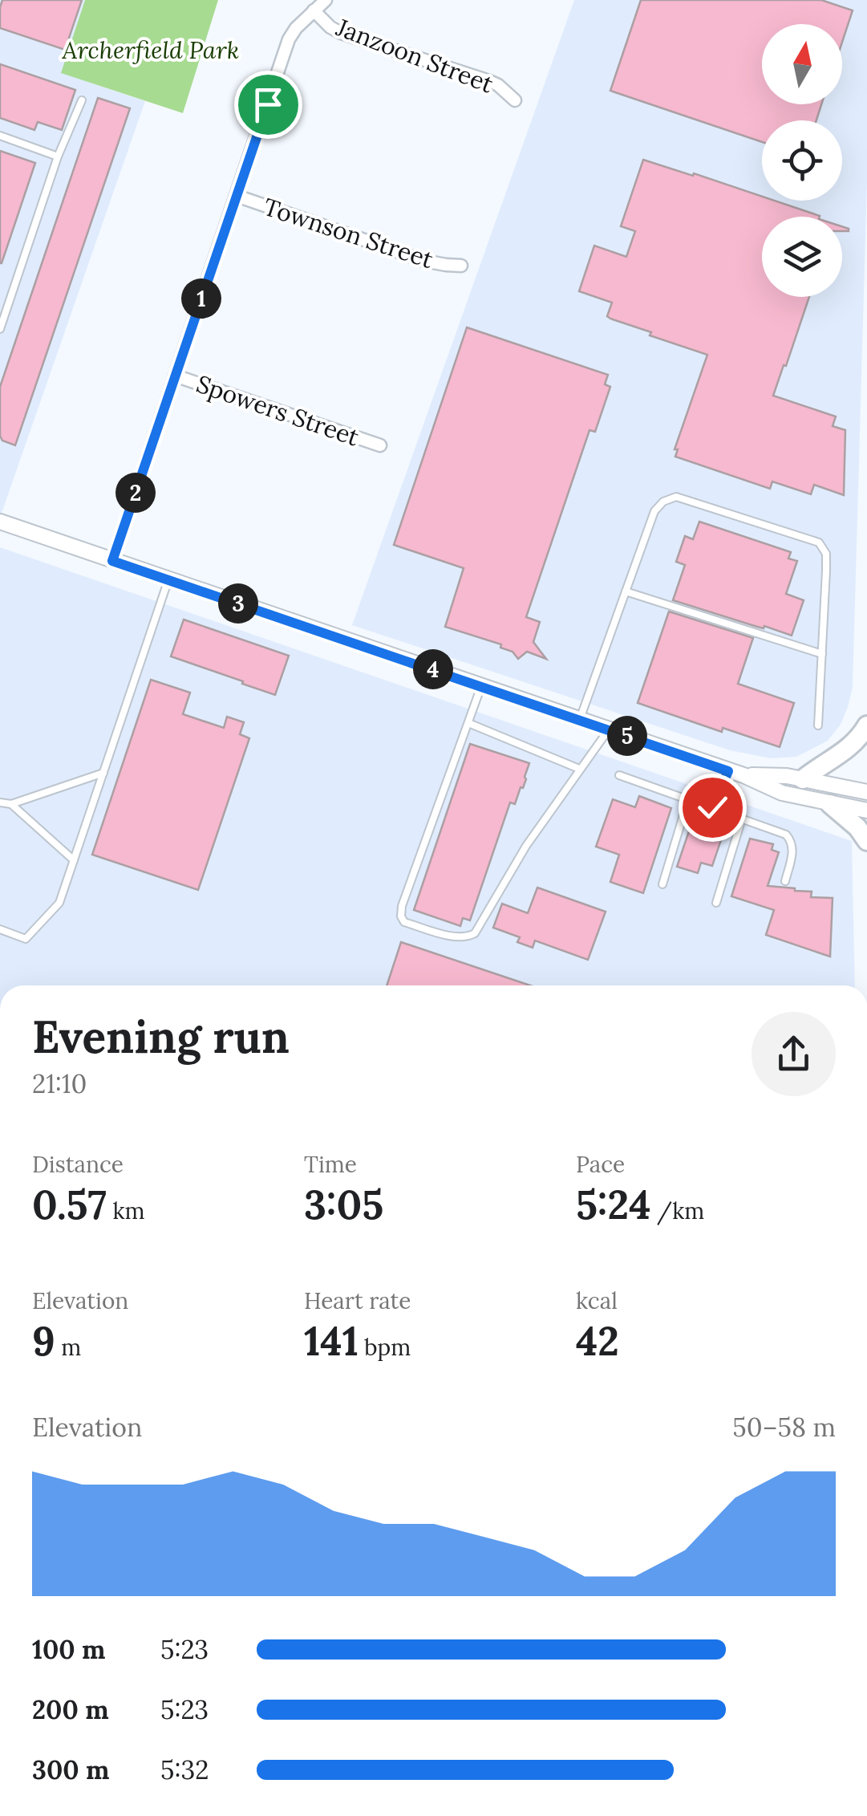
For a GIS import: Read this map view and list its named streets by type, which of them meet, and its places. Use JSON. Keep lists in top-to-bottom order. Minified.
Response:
{"streets":{"street":["Janzoon Street","Townson Street","Spowers Street"]},"parks":["Archerfield Park"],"north":"top","page":{"pins":["1","2","3","4","5"],"heading":["Evening run","21:10"],"stats":[["Distance","0.57 km"],["Time","3:05"],["Pace","5:24 /km"],["Elevation","9 m"],["Heart rate","141 bpm"],["kcal","42"]],"chart":["Elevation","50–58 m"],"list":[{"name":"100 m","note":"5:23"},{"name":"200 m","note":"5:23"},{"name":"300 m","note":"5:32"}]}}
